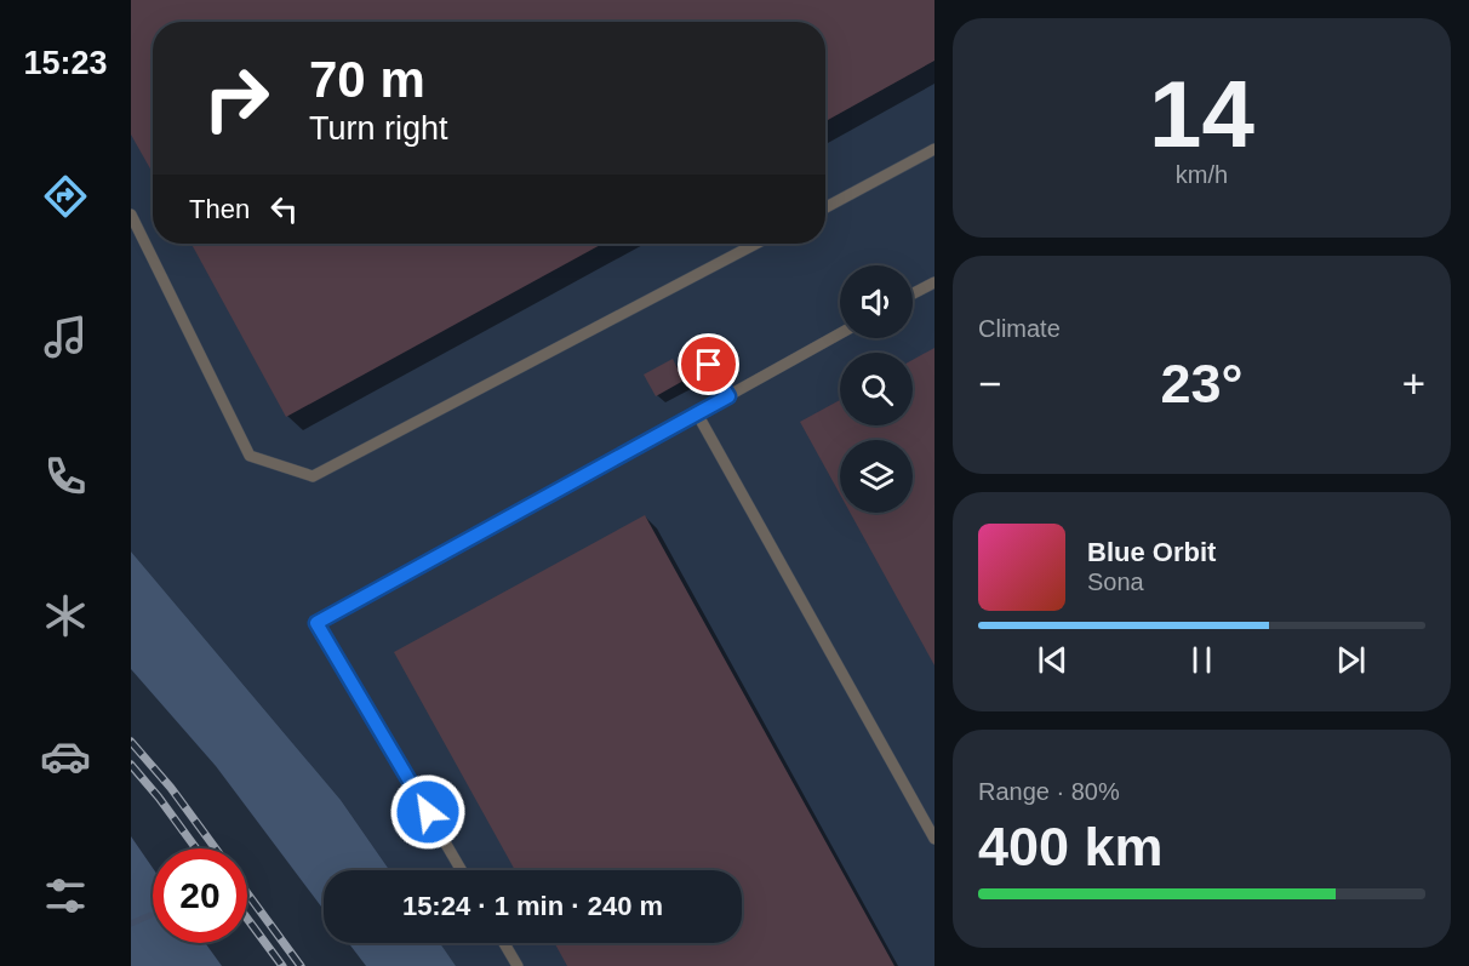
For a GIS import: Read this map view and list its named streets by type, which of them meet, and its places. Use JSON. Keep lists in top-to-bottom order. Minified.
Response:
{"page":{"tabs":"15:23","tile":[["14","km/h"],"Climate",["Range · 80%","400 km"]],"turn":["70 m","Turn right"],"then":"Then","heat":["−","23°","+"],"song":["Blue Orbit","Sona"],"limit":"20","trip":"15:24 · 1 min · 240 m"}}
